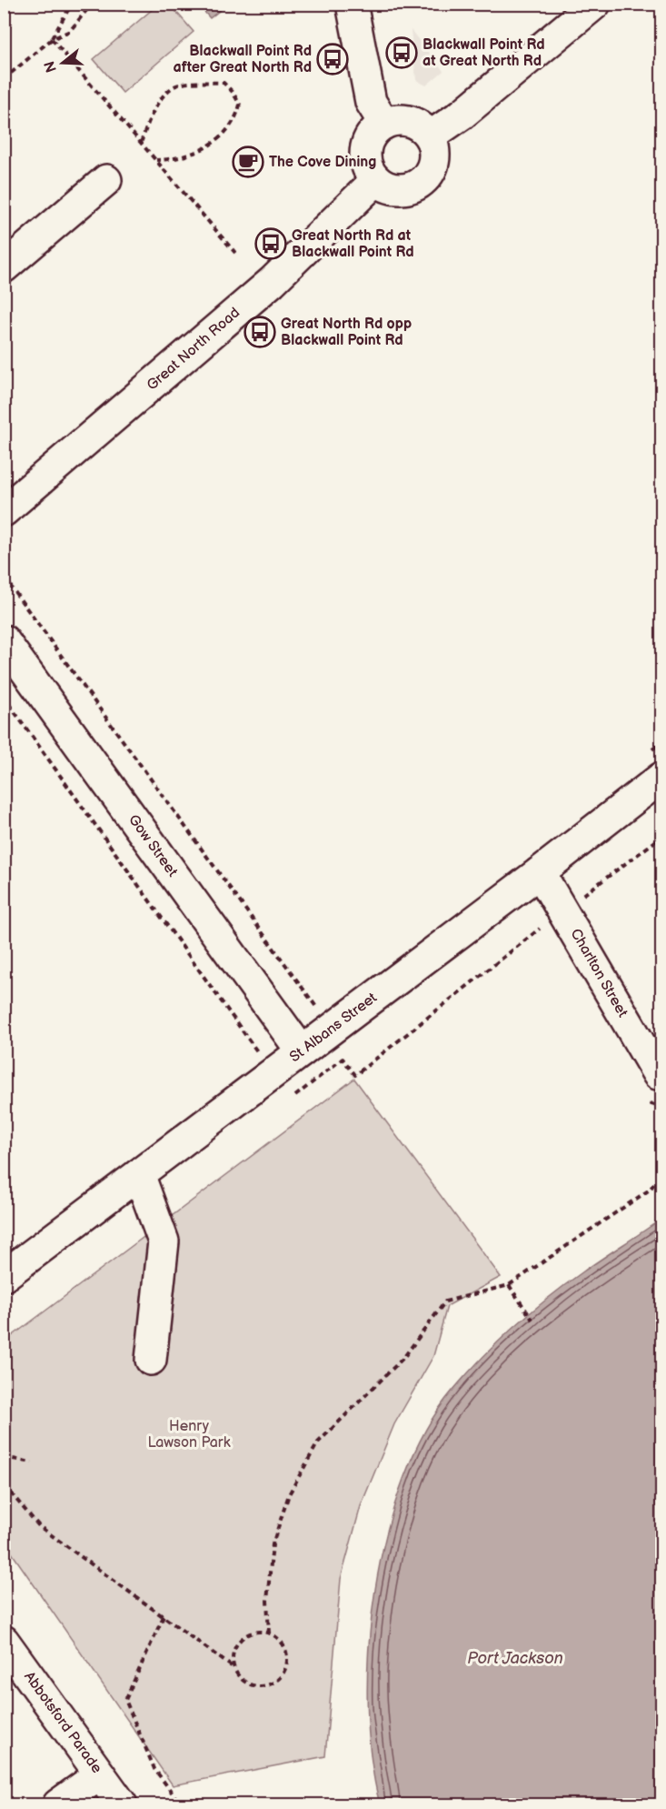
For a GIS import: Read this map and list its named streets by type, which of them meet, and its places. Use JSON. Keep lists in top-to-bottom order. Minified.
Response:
{"streets":{"street":["Great North Road","Gow Street","Charlton Street","St Albans Street","Abbotsford Parade"]},"crossings":[["Gow Street","St Albans Street"],["Charlton Street","St Albans Street"]],"water":["Port Jackson"],"parks":["Henry Lawson Park"],"places":{"bus stop":["Blackwall Point Rd at Great North Rd","Blackwall Point Rd after Great North Rd","Great North Rd at Blackwall Point Rd","Great North Rd opp Blackwall Point Rd"],"cafe":["The Cove Dining"]},"north":"left"}
